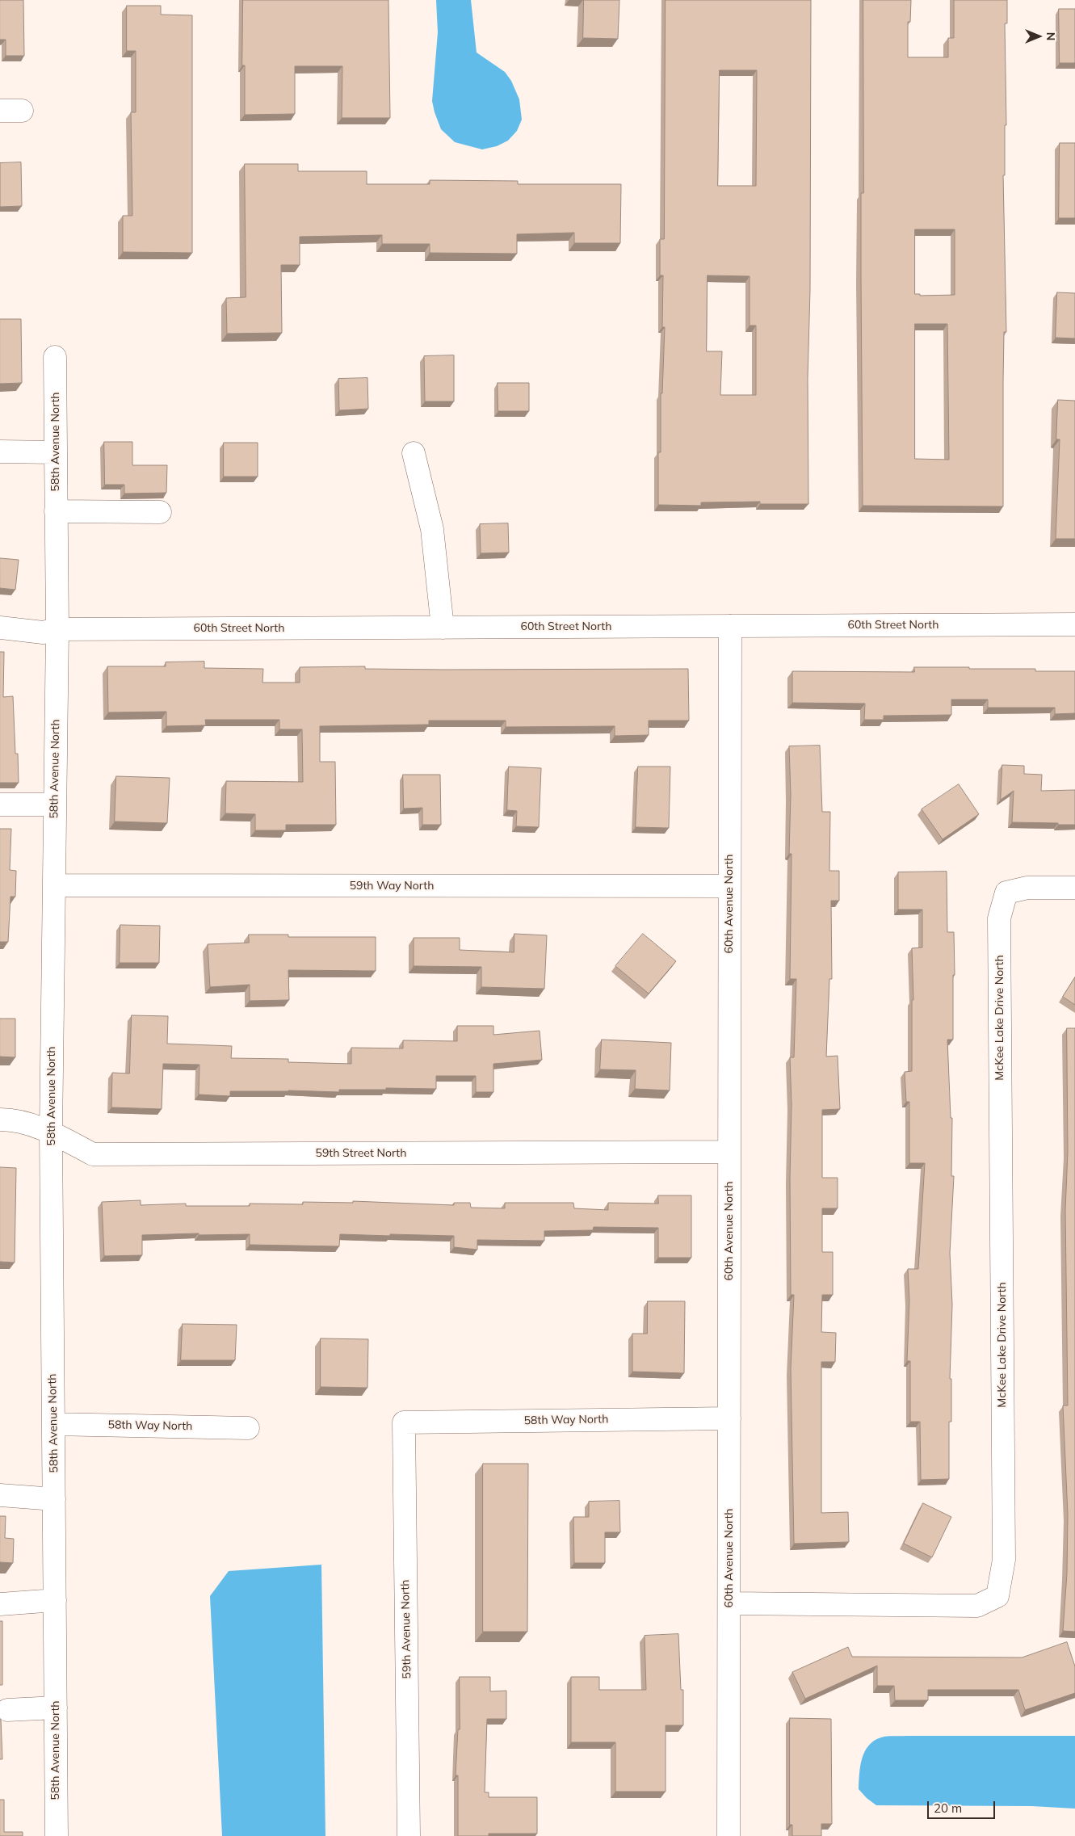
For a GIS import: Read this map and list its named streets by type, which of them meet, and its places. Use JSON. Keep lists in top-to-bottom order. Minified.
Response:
{"streets":{"street":["58th Avenue North","60th Street North","59th Way North","60th Avenue North","McKee Lake Drive North","59th Street North","58th Way North","59th Avenue North"]},"crossings":[["58th Avenue North","60th Street North"],["58th Avenue North","59th Way North"],["58th Avenue North","59th Street North"],["58th Avenue North","58th Way North"],["60th Street North","60th Avenue North"],["59th Way North","60th Avenue North"],["60th Avenue North","McKee Lake Drive North"],["60th Avenue North","59th Street North"],["60th Avenue North","58th Way North"],["58th Way North","59th Avenue North"]],"scale_bar":"20 m","north":"right"}
